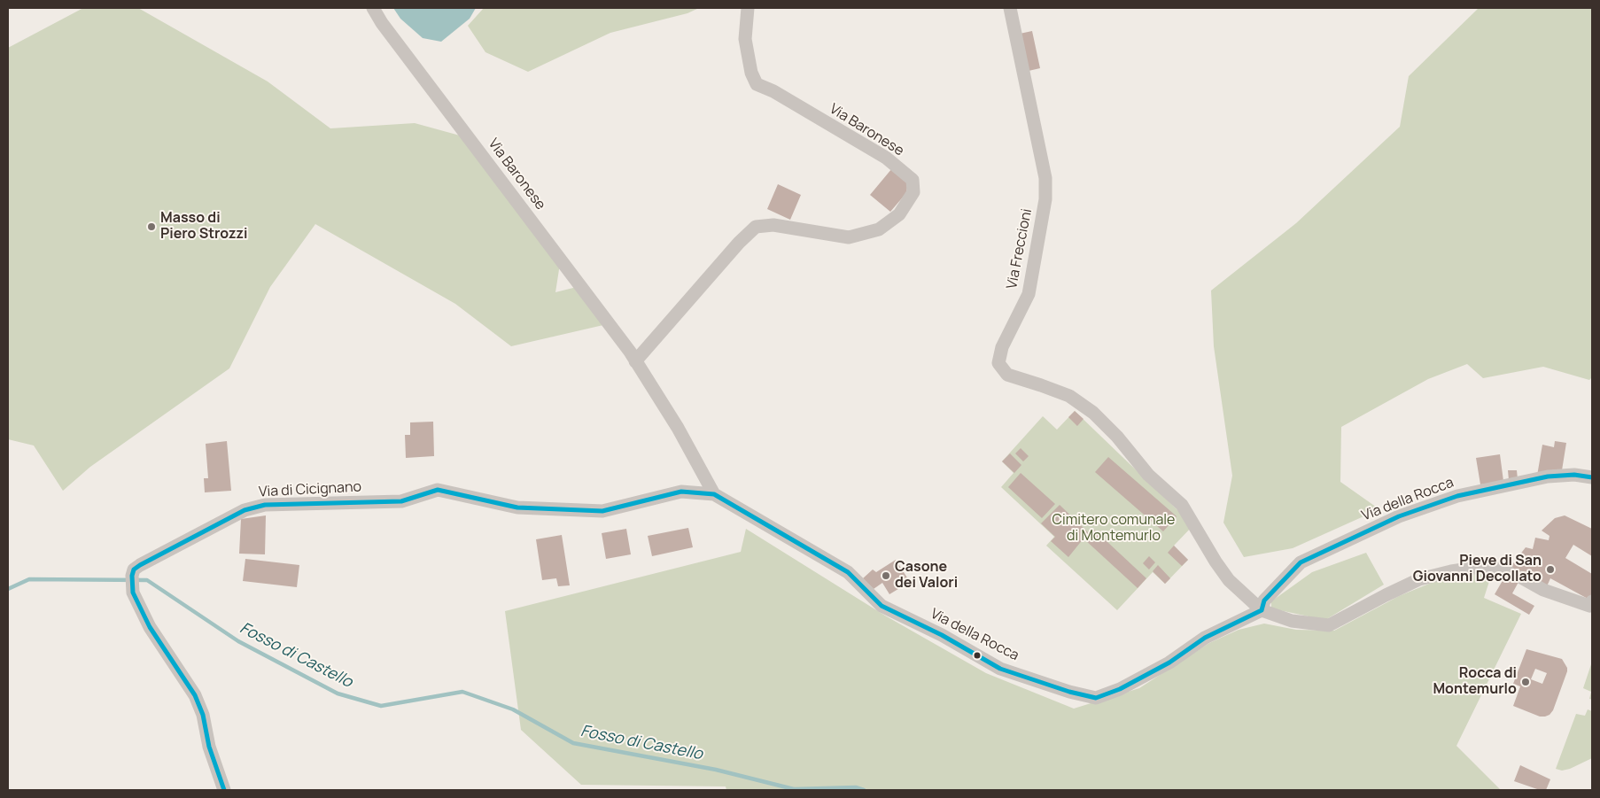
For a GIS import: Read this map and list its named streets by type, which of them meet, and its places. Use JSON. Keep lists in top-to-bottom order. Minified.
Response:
{"streets":{"street":["Via Baronese","Via Freccioni","Via di Cicignano","Via della Rocca"]},"crossings":[["Via Baronese","Via di Cicignano"],["Via Baronese","Via della Rocca"],["Via Freccioni","Via della Rocca"],["Via di Cicignano","Via della Rocca"]],"water":["Fosso di Castello"],"parks":["Cimitero comunale di Montemurlo"],"places":["Masso di Piero Strozzi","Pieve di San Giovanni Decollato","Casone dei Valori","Rocca di Montemurlo"]}
